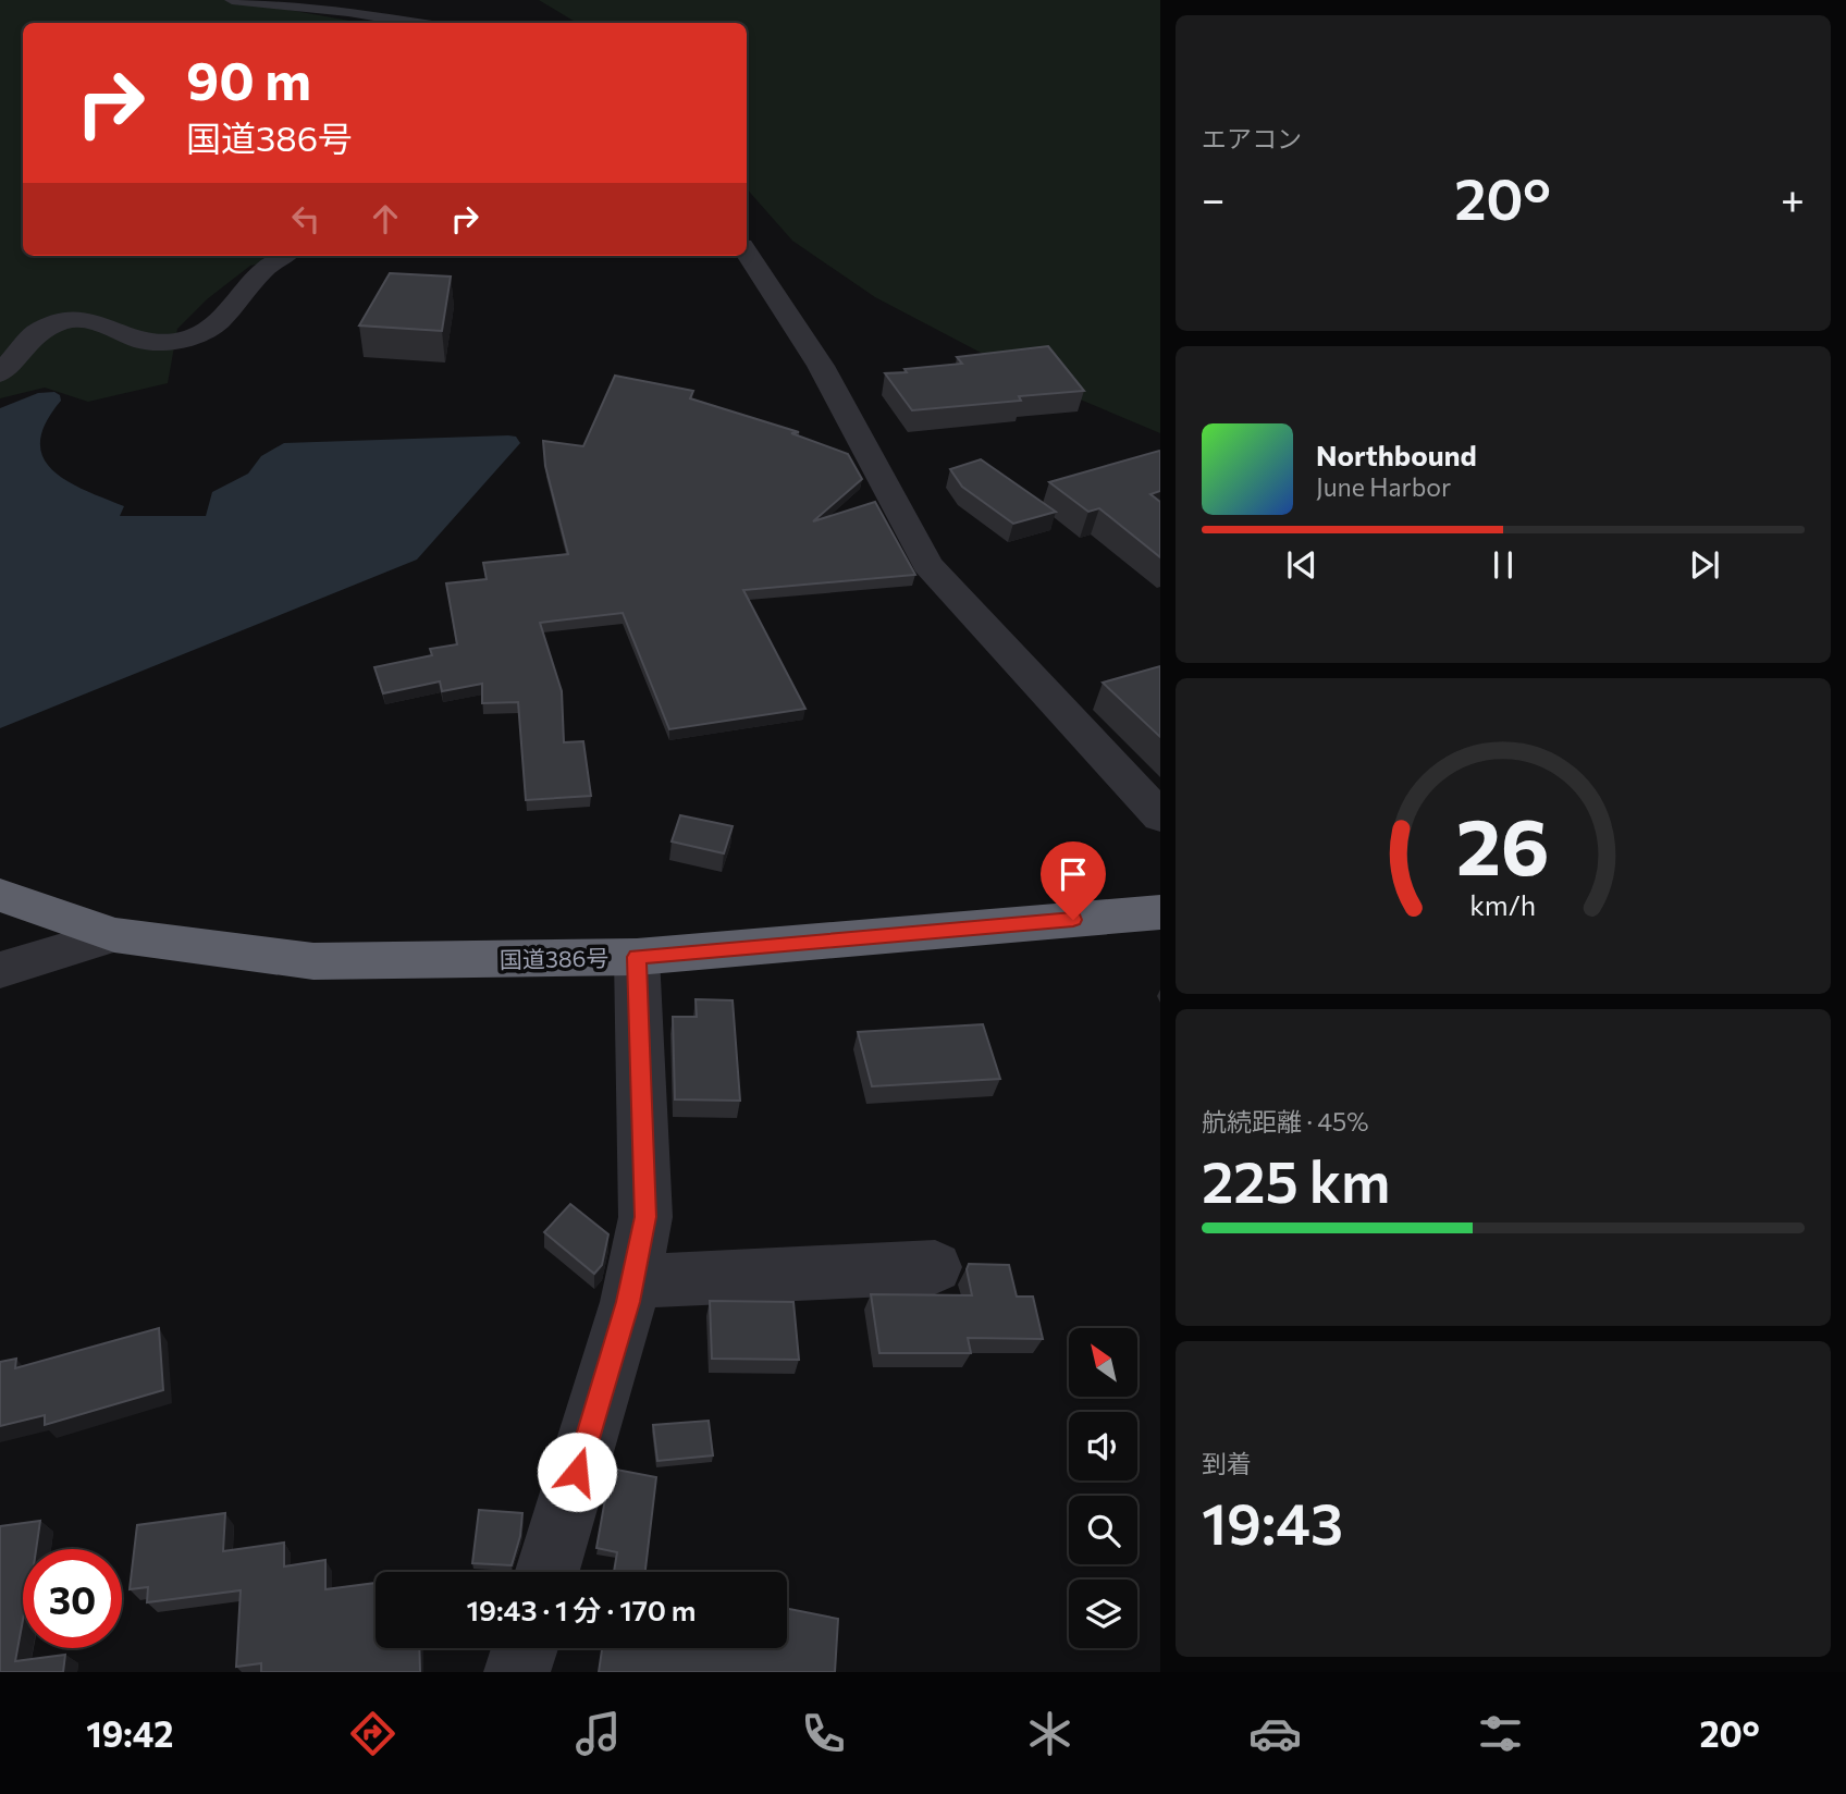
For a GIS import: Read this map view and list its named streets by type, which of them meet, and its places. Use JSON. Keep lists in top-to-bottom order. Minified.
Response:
{"streets":{"highway":["国道386号"]},"north":"top left","page":{"tile":["エアコン",["航続距離 · 45%","225 km"],["到着","19:43"]],"turn":["90 m","国道386号"],"heat":["−","20°","+"],"song":["Northbound","June Harbor"],"limit":"30","trip":"19:43 · 1 分 · 170 m","tabs":["19:42","20°"],"gauge":["26","km/h"]}}
